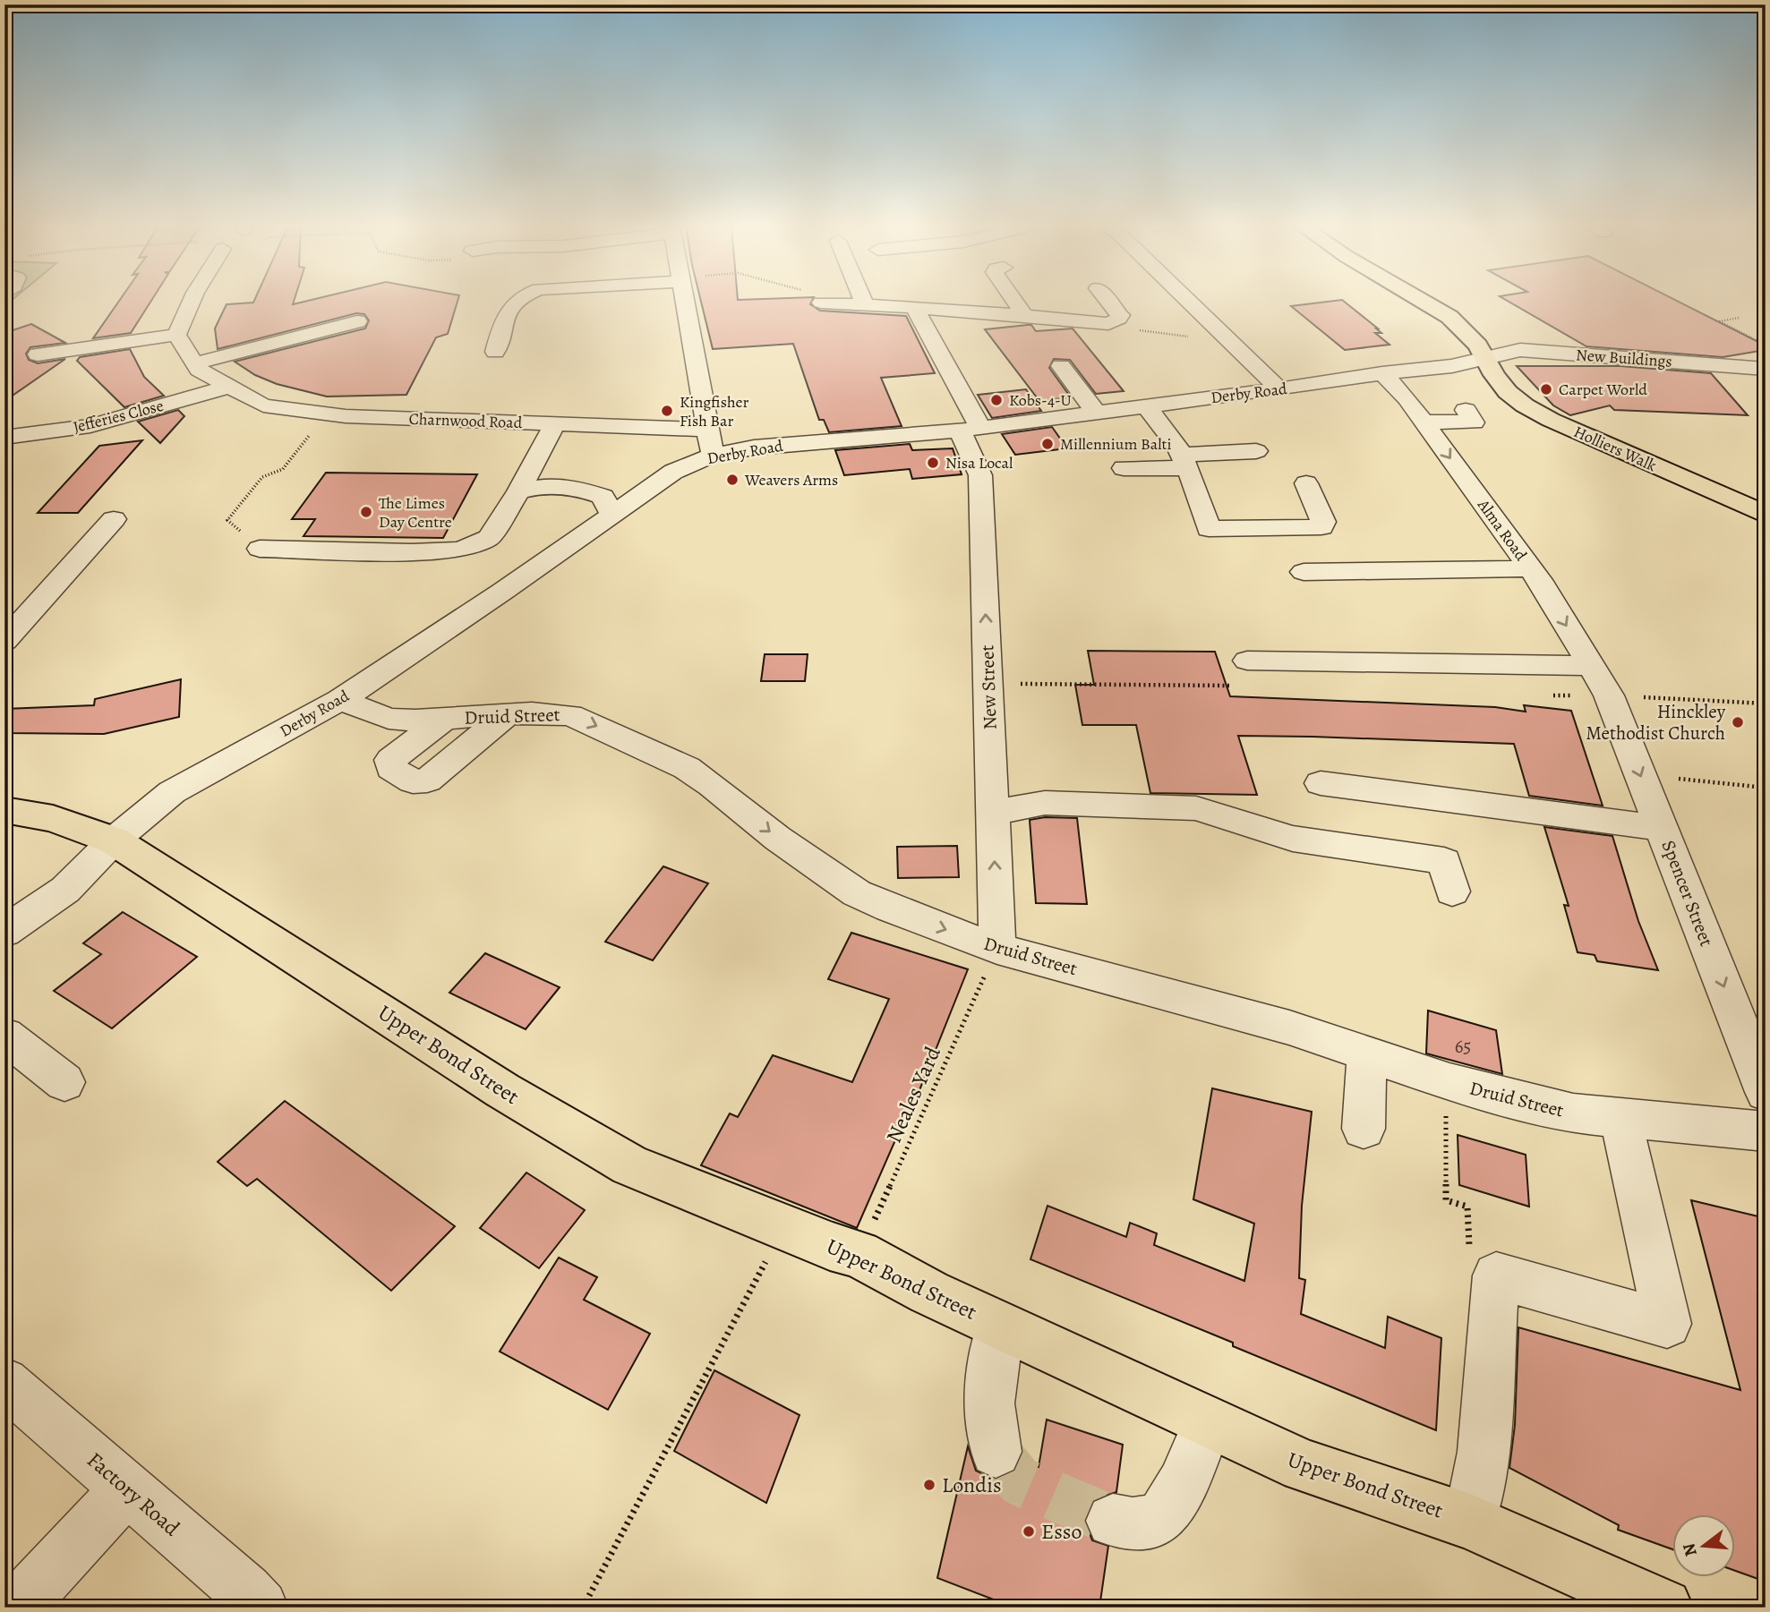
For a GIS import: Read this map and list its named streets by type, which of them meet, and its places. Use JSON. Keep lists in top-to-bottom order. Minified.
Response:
{"streets":{"main road":["Holliers Walk","Upper Bond Street"],"street":["New Buildings","Derby Road","Jefferies Close","Charnwood Road","Alma Road","New Street","Druid Street","Spencer Street","Factory Road"],"path":["Neales Yard"]},"crossings":[["New Buildings","Derby Road"],["New Buildings","Holliers Walk"],["Derby Road","Holliers Walk"],["Derby Road","Alma Road"],["Derby Road","New Street"],["Derby Road","Druid Street"],["Derby Road","Upper Bond Street"],["Jefferies Close","Charnwood Road"],["Alma Road","Spencer Street"],["New Street","Druid Street"],["New Street","Neales Yard"],["Druid Street","Neales Yard"],["Upper Bond Street","Neales Yard"]],"one_way":["Alma Road","New Street","Druid Street","Spencer Street"],"places":["Carpet World","Kobs-4-U","Kingfisher Fish Bar","Millennium Balti","Nisa Local","Weavers Arms","The Limes Day Centre","Hinckley Methodist Church","Londis","Esso"],"house_numbers":["65"],"north":"left"}
